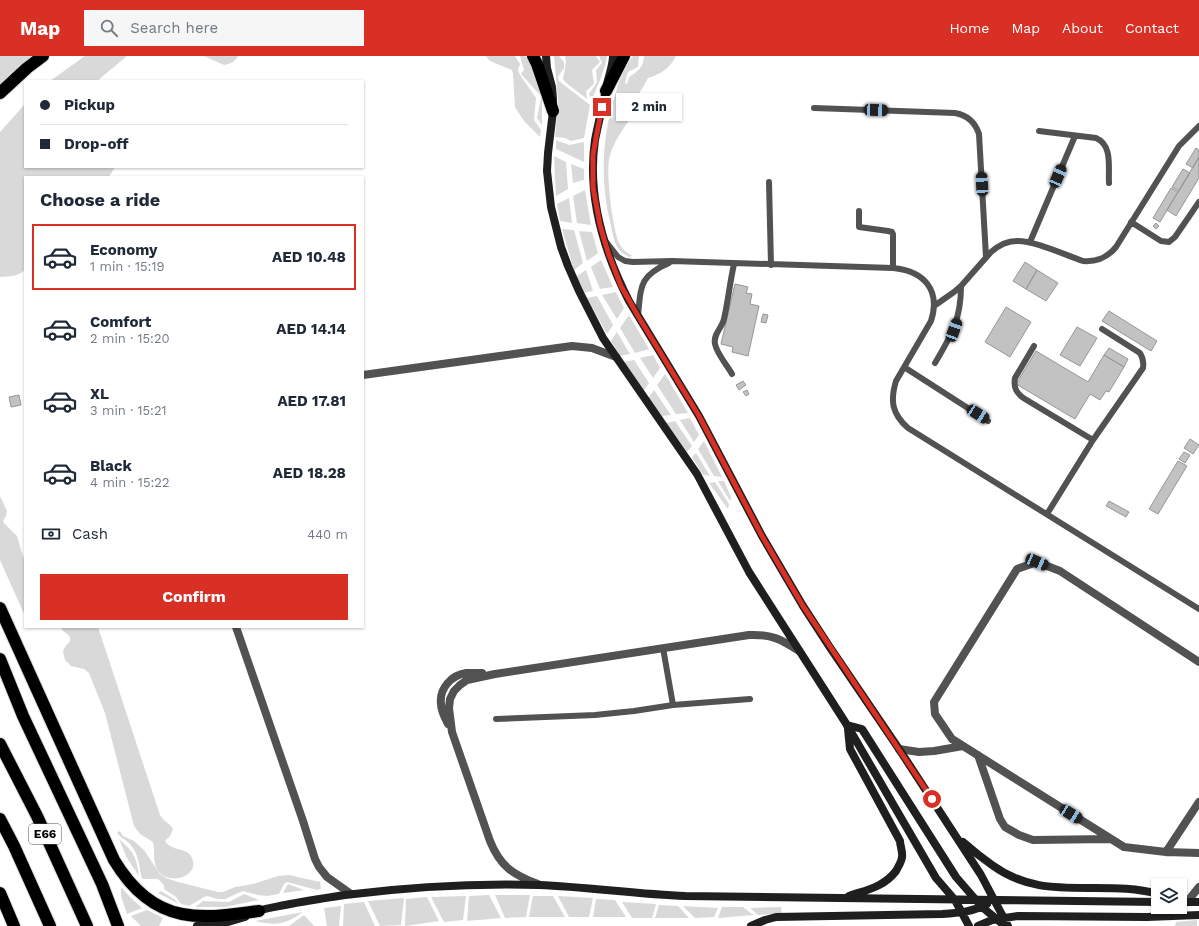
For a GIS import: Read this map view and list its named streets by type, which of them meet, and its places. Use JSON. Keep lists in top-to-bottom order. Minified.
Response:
{"streets":{"highway":["E66"]},"page":{"header":"Map","search":"Search here","nav":["Home","Map","About","Contact"],"banner":["Pickup","Drop-off"],"bubble":"2 min","heading":"Choose a ride","list":[{"name":"Economy","note":"1 min · 15:19","value":"AED 10.48"},{"name":"Comfort","note":"2 min · 15:20","value":"AED 14.14"},{"name":"XL","note":"3 min · 15:21","value":"AED 17.81"},{"name":"Black","note":"4 min · 15:22","value":"AED 18.28"}],"pay":["Cash","440 m"],"buttons":"Confirm"}}
